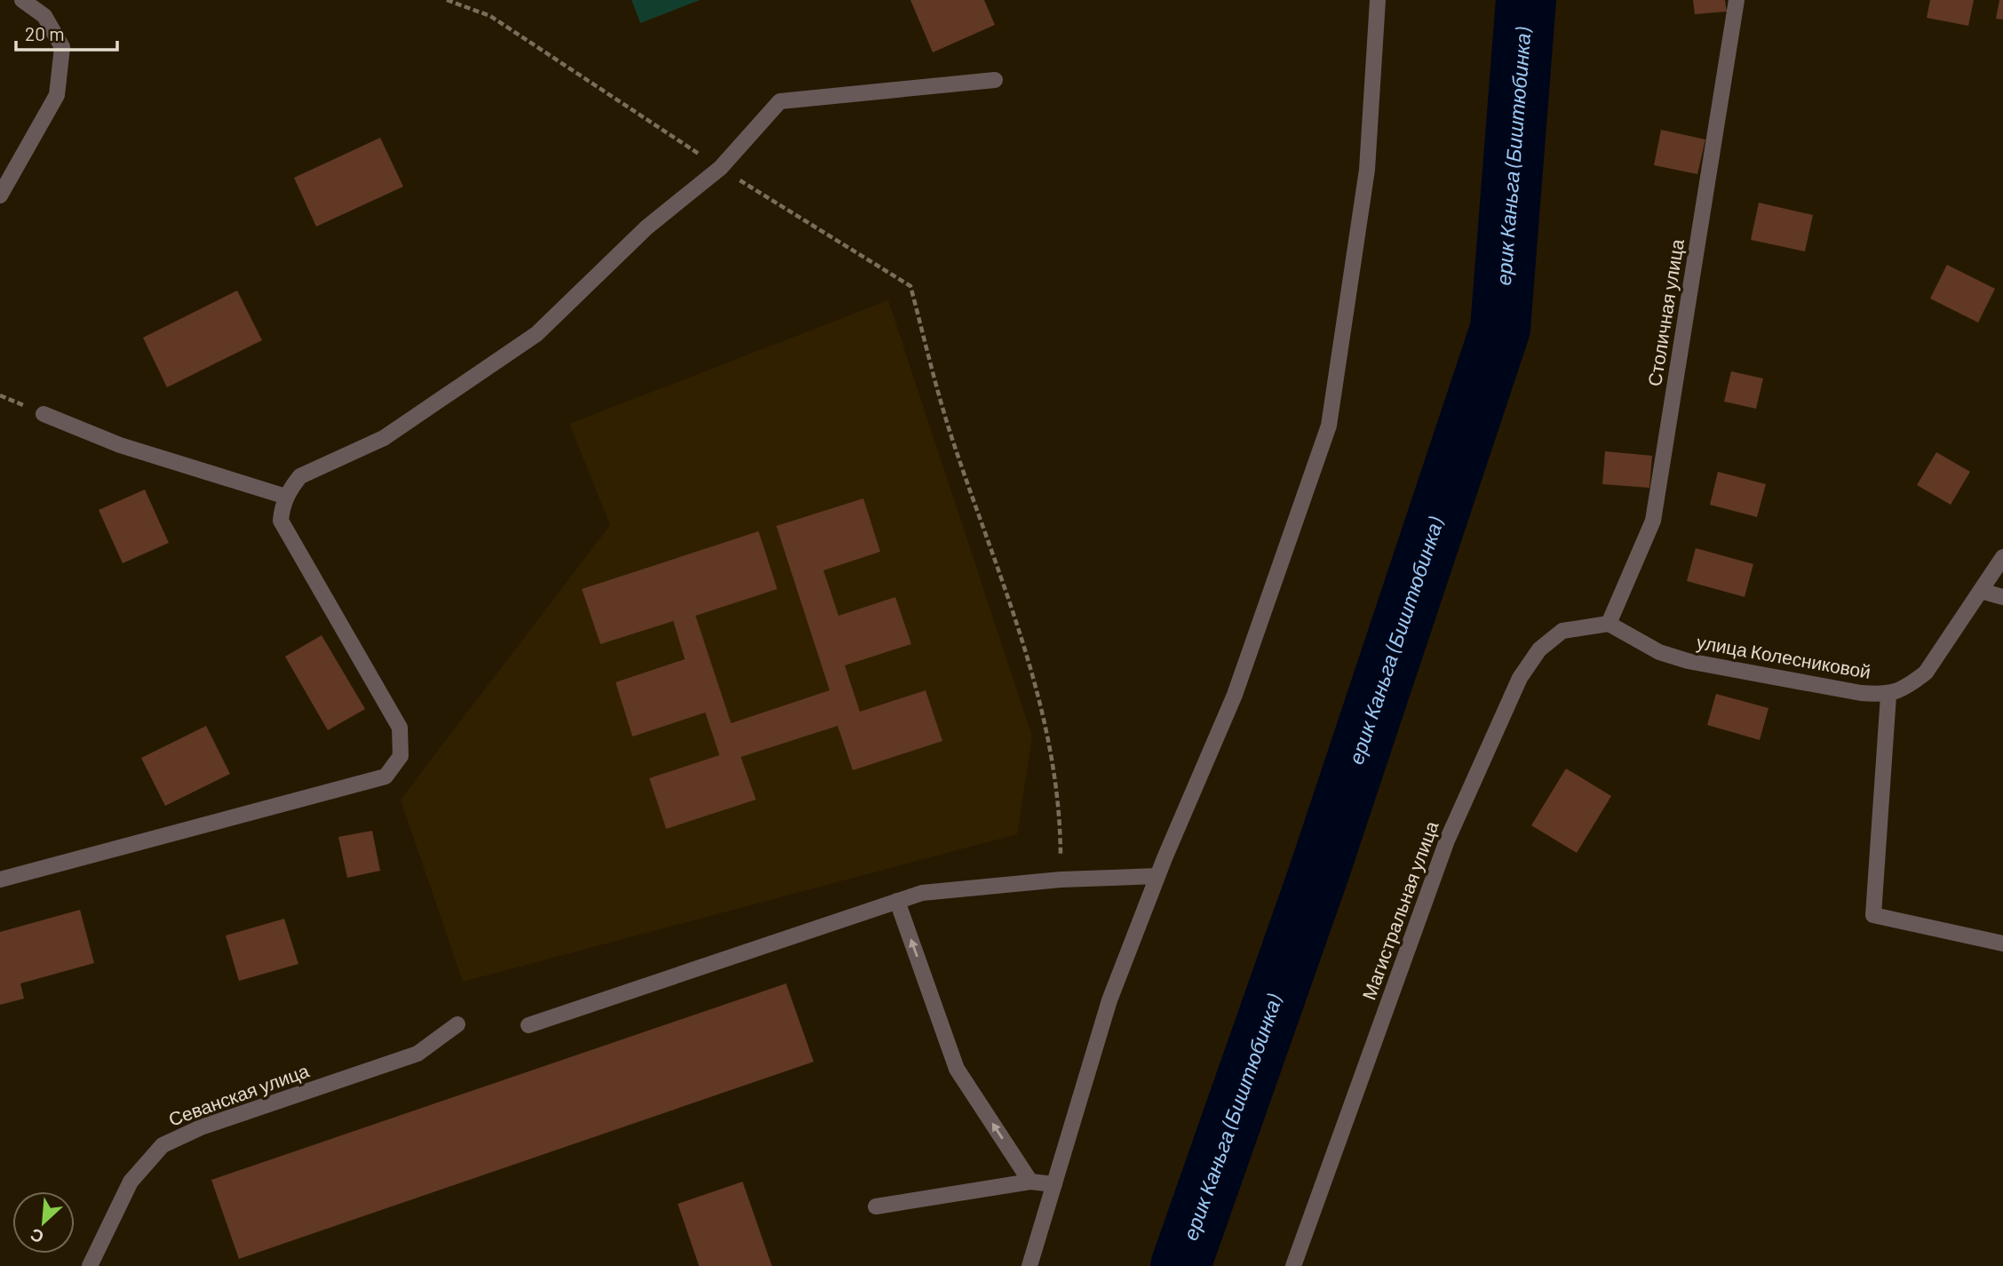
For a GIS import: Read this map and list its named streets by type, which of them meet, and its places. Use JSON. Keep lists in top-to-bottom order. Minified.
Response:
{"streets":{"street":["Столичная улица","улица Колесниковой","Магистральная улица","Севанская улица"]},"crossings":[["Столичная улица","улица Колесниковой"],["Столичная улица","Магистральная улица"],["улица Колесниковой","Магистральная улица"]],"water":["ерик Каньга (Биштюбинка)"],"scale_bar":"20 m","north":"bottom left"}
